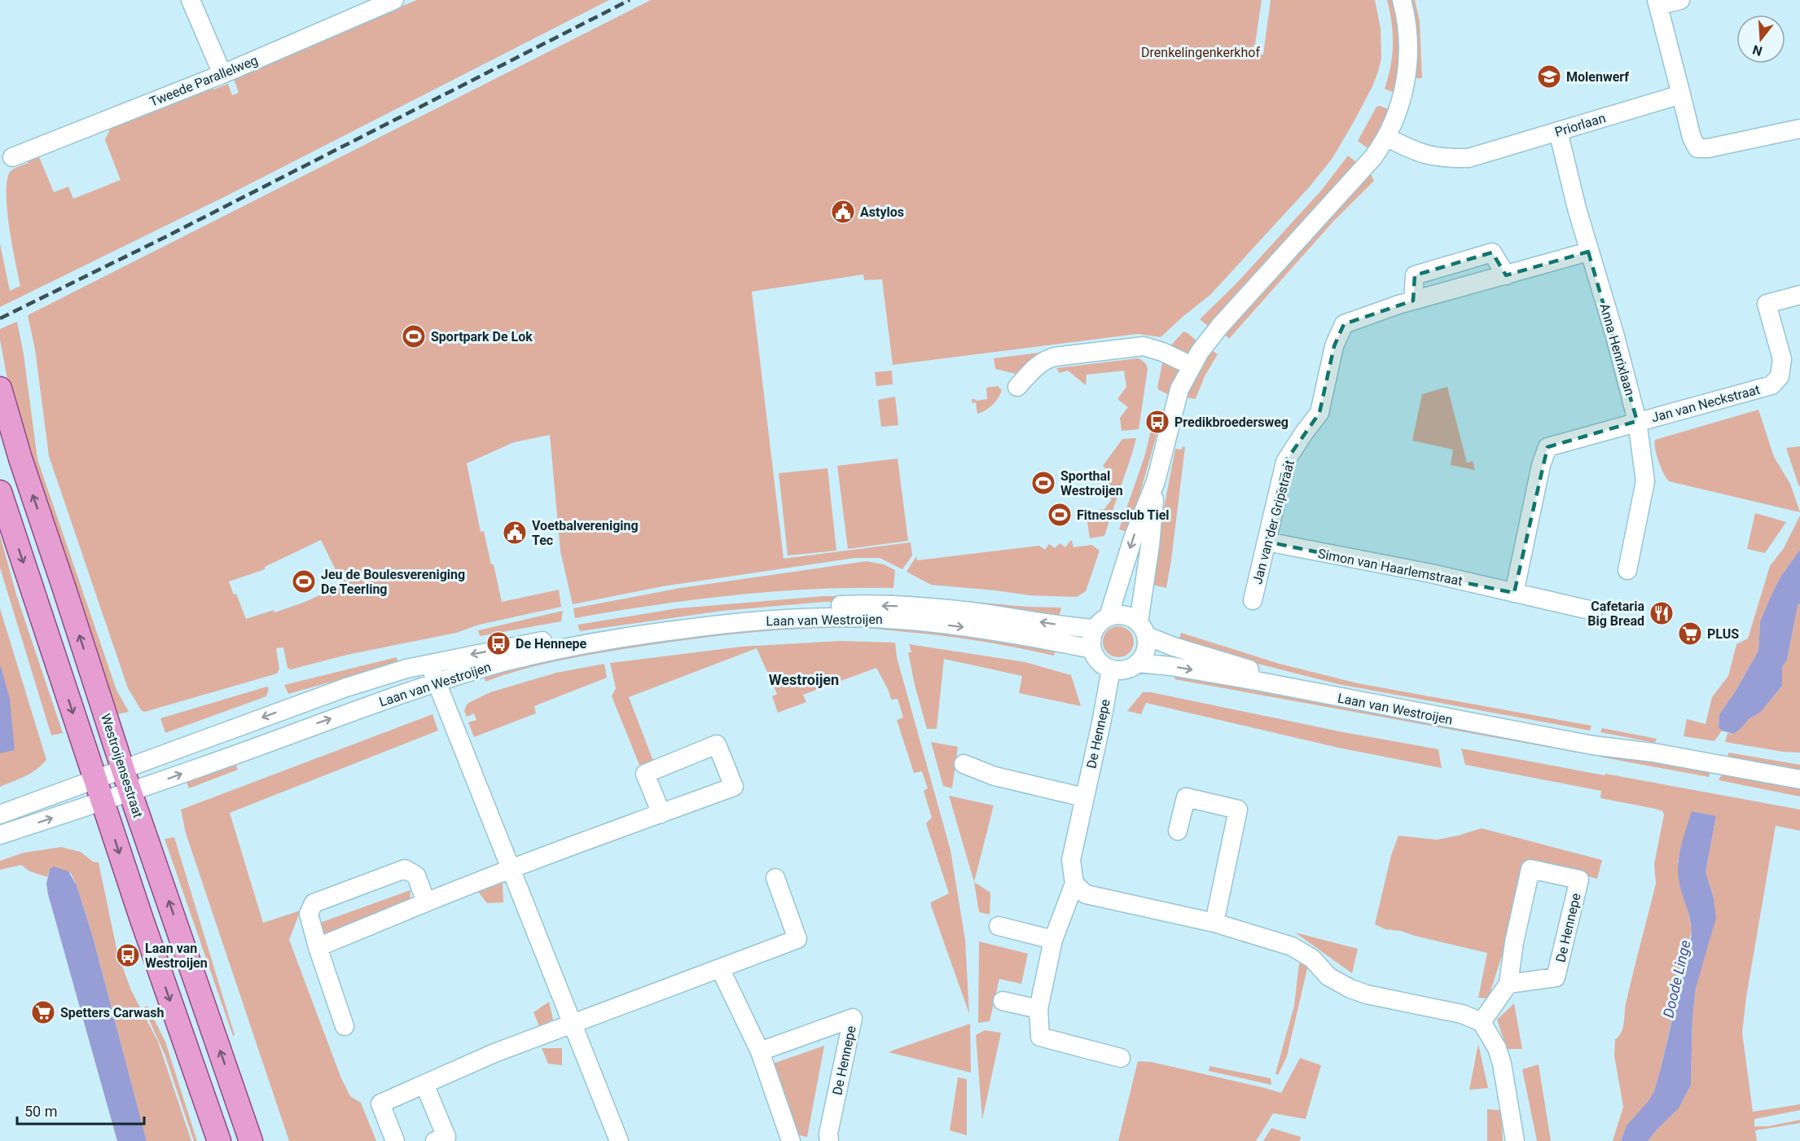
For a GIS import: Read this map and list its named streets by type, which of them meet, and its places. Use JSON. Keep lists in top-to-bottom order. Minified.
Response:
{"streets":{"main road":["Westroijensestraat"],"street":["Tweede Parallelweg","Priorlaan","Anna Henrixlaan","Jan van Neckstraat","Jan van der Gripstraat","Simon van Haarlemstraat","Laan van Westroijen","De Hennepe"]},"crossings":[["Priorlaan","Anna Henrixlaan"],["Anna Henrixlaan","Jan van Neckstraat"],["Anna Henrixlaan","Jan van der Gripstraat"],["Jan van der Gripstraat","Simon van Haarlemstraat"],["Laan van Westroijen","De Hennepe"],["Laan van Westroijen","Westroijensestraat"]],"districts":["Westroijen"],"water":["Doode Linge"],"parks":["Drenkelingenkerkhof"],"places":{"school or university":["Molenwerf"],"public building":["Astylos","Voetbalvereniging Tec"],"sports":["Sportpark De Lok","Sporthal Westroijen","Fitnessclub Tiel","Jeu de Boulesvereniging De Teerling"],"bus stop":["Predikbroedersweg","De Hennepe","Laan van Westroijen"],"restaurant":["Cafetaria Big Bread"],"supermarket":["PLUS","Spetters Carwash"]},"scale_bar":"50 m","north":"bottom"}
